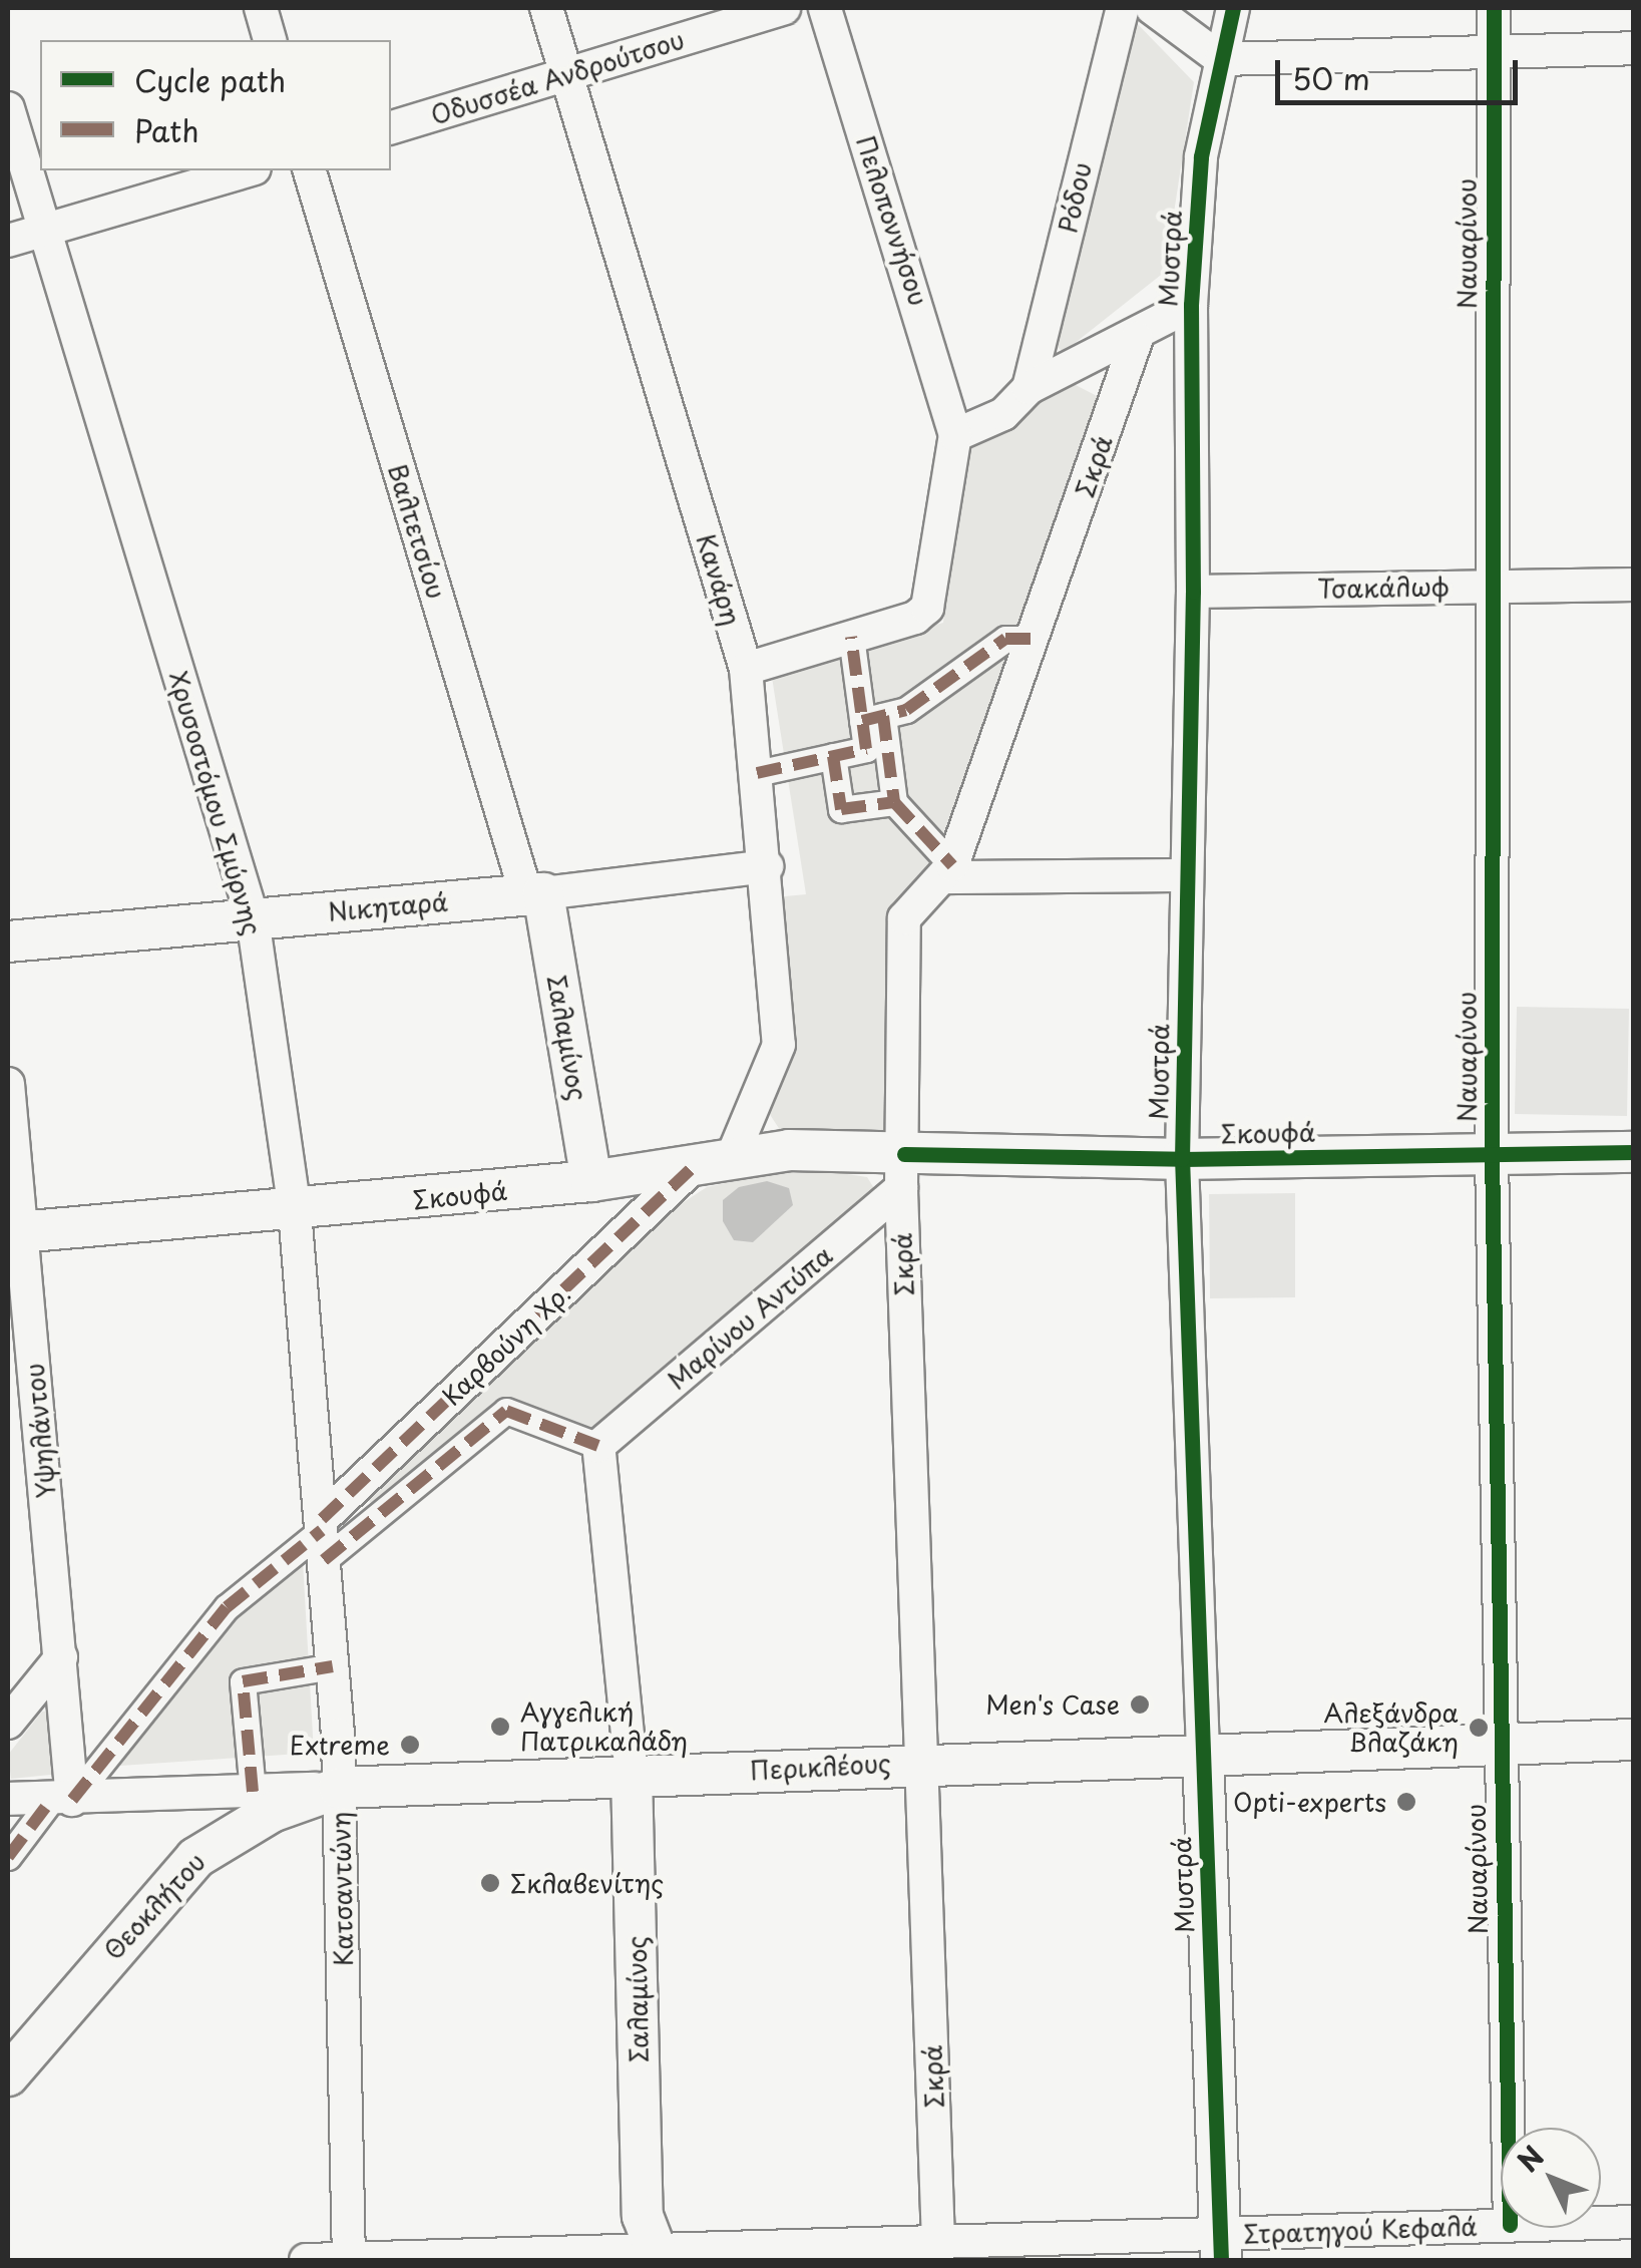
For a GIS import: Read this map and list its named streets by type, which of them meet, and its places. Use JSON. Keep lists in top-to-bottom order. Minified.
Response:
{"streets":{"street":["Οδυσσέα Ανδρούτσου","Ρόδου","Πελοποννήσου","Ναυαρίνου","Μυστρά","Σκρά","Βαλτετσίου","Κανάρη","Τσακάλωφ","Χρυσοστόμου Σμύρνης","Νικηταρά","Σαλαμίνος","Σκουφά","Μαρίνου Αντύπα","Καρβούνη Χρ.","Υψηλάντου","Περικλέους","Κατσαντώνη","Θεοκλήτου","Στρατηγού Κεφαλά"]},"crossings":[["Οδυσσέα Ανδρούτσου","Κανάρη"],["Ναυαρίνου","Τσακάλωφ"],["Ναυαρίνου","Σκουφά"],["Ναυαρίνου","Περικλέους"],["Μυστρά","Τσακάλωφ"],["Μυστρά","Σκουφά"],["Μυστρά","Περικλέους"],["Μυστρά","Στρατηγού Κεφαλά"],["Σκρά","Σκουφά"],["Σκρά","Μαρίνου Αντύπα"],["Σκρά","Περικλέους"],["Σκρά","Στρατηγού Κεφαλά"],["Βαλτετσίου","Νικηταρά"],["Βαλτετσίου","Σαλαμίνος"],["Κανάρη","Νικηταρά"],["Κανάρη","Σκουφά"],["Κανάρη","Καρβούνη Χρ."],["Χρυσοστόμου Σμύρνης","Νικηταρά"],["Χρυσοστόμου Σμύρνης","Σκουφά"],["Χρυσοστόμου Σμύρνης","Καρβούνη Χρ."],["Χρυσοστόμου Σμύρνης","Κατσαντώνη"],["Νικηταρά","Σαλαμίνος"],["Σαλαμίνος","Σκουφά"],["Σαλαμίνος","Μαρίνου Αντύπα"],["Σαλαμίνος","Περικλέους"],["Σαλαμίνος","Στρατηγού Κεφαλά"],["Σκουφά","Μαρίνου Αντύπα"],["Σκουφά","Καρβούνη Χρ."],["Σκουφά","Υψηλάντου"],["Καρβούνη Χρ.","Κατσαντώνη"],["Υψηλάντου","Περικλέους"],["Περικλέους","Κατσαντώνη"],["Περικλέους","Θεοκλήτου"],["Κατσαντώνη","Θεοκλήτου"],["Κατσαντώνη","Στρατηγού Κεφαλά"]],"places":["Men's Case","Αγγελική Πατρικαλάδη","Αλεξάνδρα Βλαζάκη","Extreme","Opti-experts","Σκλαβενίτης"],"legend":["Cycle path","Path"],"scale_bar":"50 m","north":"top left"}
